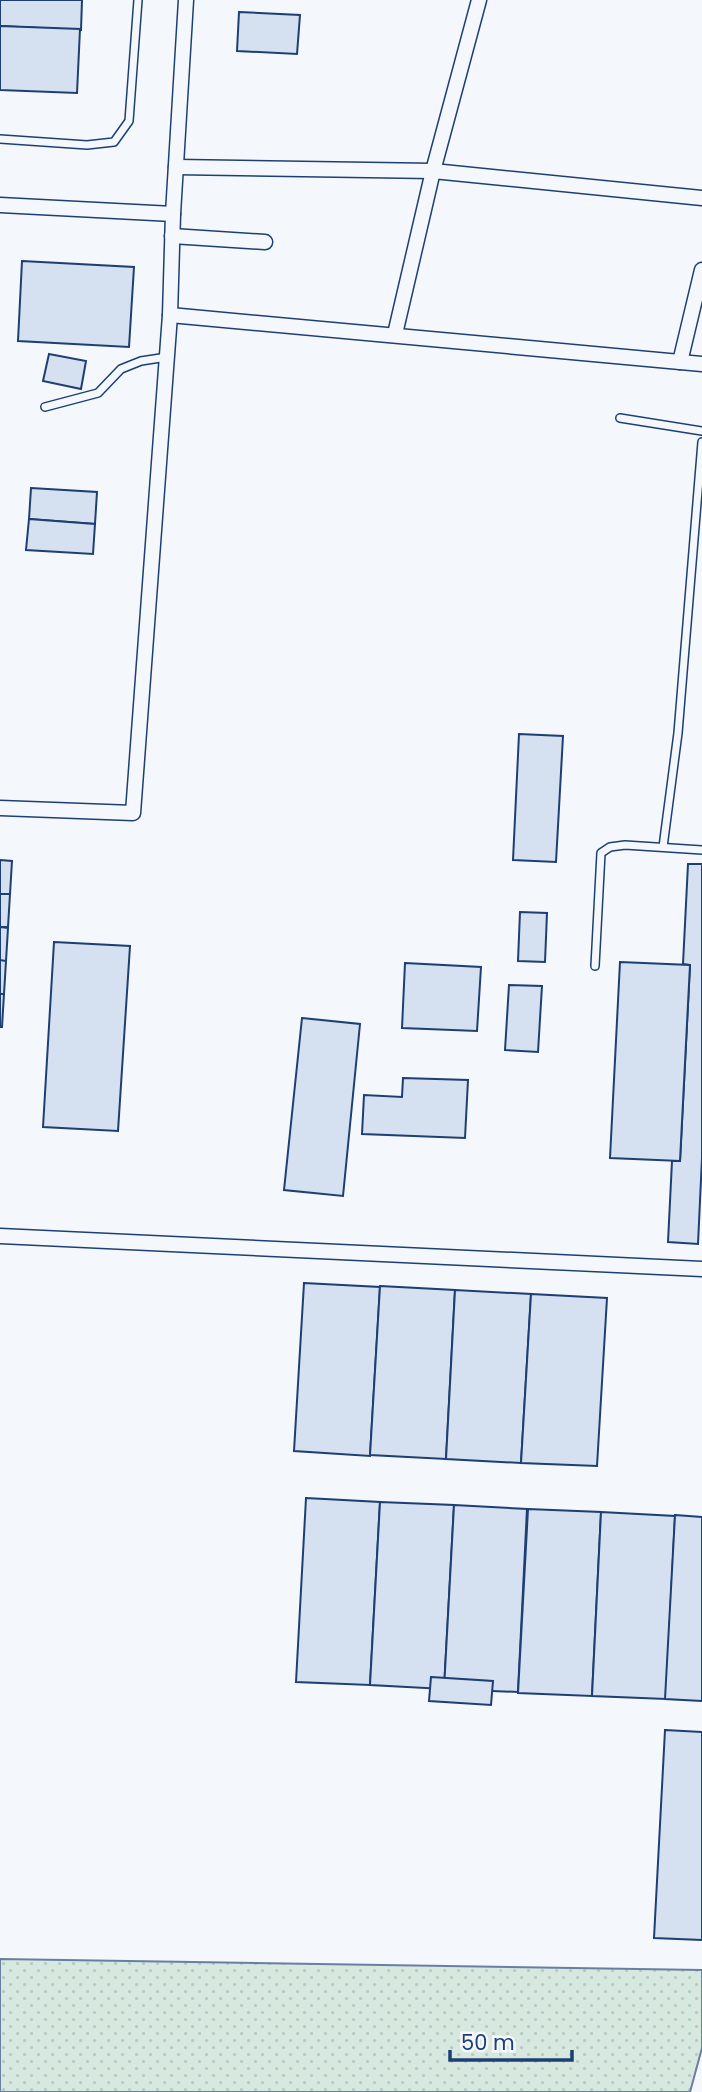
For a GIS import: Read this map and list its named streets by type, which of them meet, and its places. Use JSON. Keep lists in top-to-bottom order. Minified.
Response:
{"scale_bar":"50 m"}
